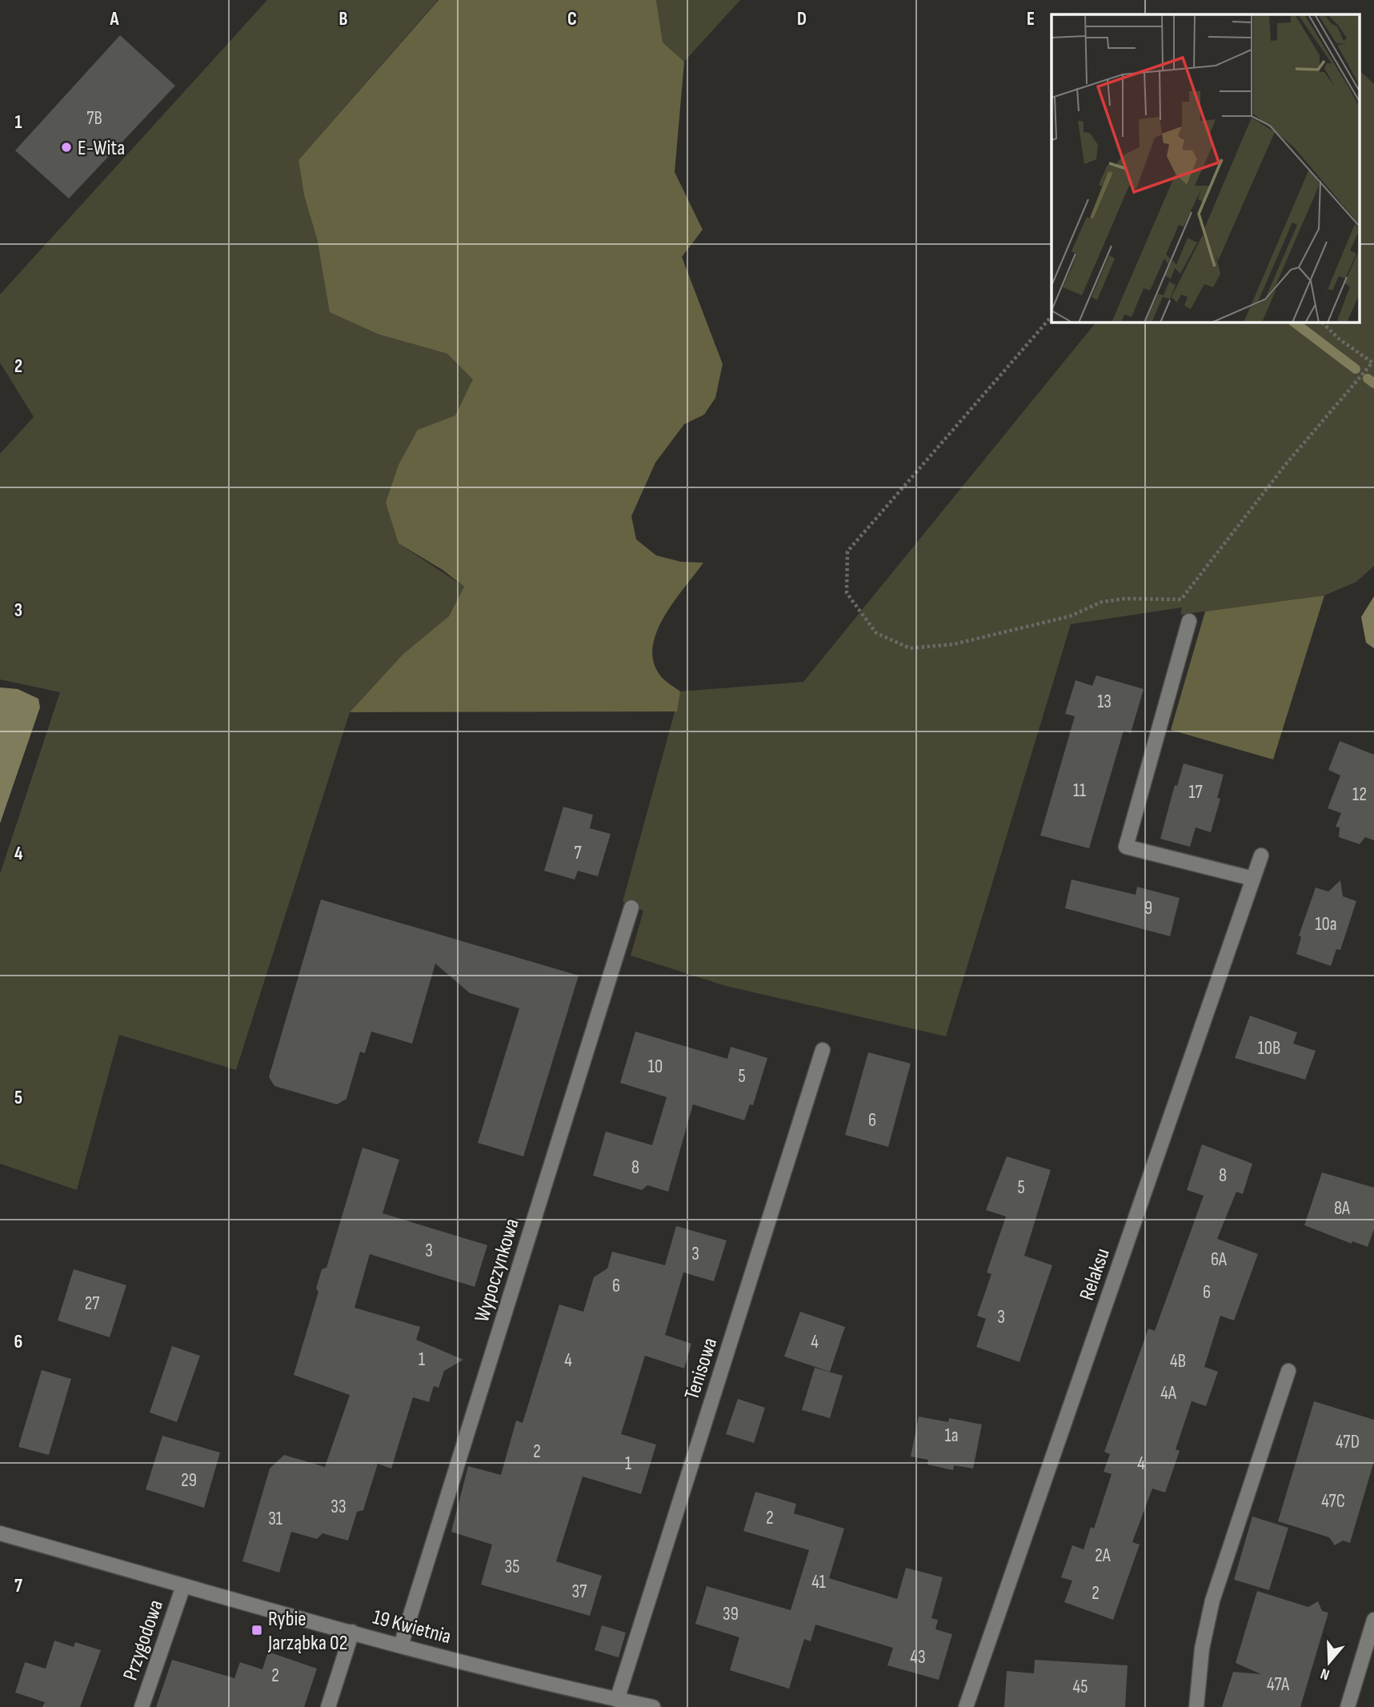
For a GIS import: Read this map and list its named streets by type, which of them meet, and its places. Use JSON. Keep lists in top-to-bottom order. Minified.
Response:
{"streets":{"street":["Wypoczynkowa","Relaksu","Tenisowa","19 Kwietnia","Przygodowa"]},"crossings":[["Wypoczynkowa","19 Kwietnia"],["Tenisowa","19 Kwietnia"],["19 Kwietnia","Przygodowa"]],"places":{"other":["E-Wita"],"transit":["Rybie Jarząbka 02"]},"house_numbers":["7B","13","11","17","12","7","9","10a","10B","10","5","6","8","8","5","8A","3","3","6A","6","6","27","3","4","1","4","4B","4A","1a","47D","2","1","4","29","47C","33","2","31","2A","35","41","37","2","39","43","2","47A","45"],"north":"bottom","grid":{"columns":["A","B","C","D","E"],"rows":["1","2","3","4","5","6","7"]}}
